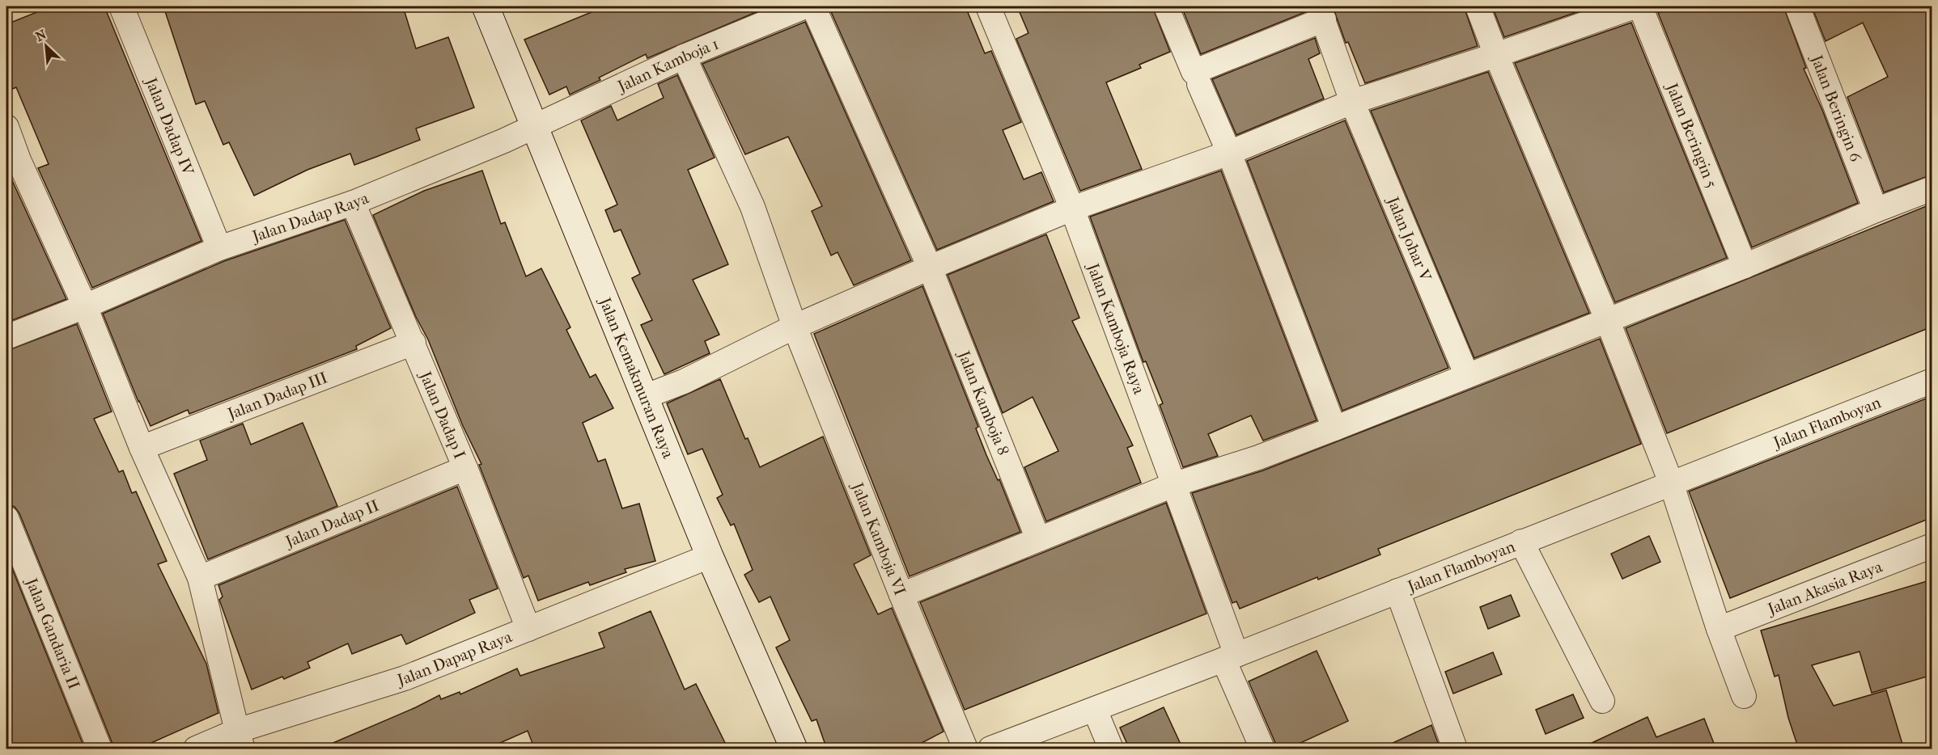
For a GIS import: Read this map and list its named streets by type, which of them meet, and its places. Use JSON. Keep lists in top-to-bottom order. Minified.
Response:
{"streets":{"main road":["Jalan Kemakmuran Raya"],"street":["Jalan Kamboja 1","Jalan Beringin 6","Jalan Dadap IV","Jalan Beringin 5","Jalan Dadap Raya","Jalan Johar V","Jalan Kamboja Raya","Jalan Dadap III","Jalan Kamboja 8","Jalan Dadap I","Jalan Flamboyan","Jalan Dadap II","Jalan Kamboja VI","Jalan Akasia Raya","Jalan Gandaria II","Jalan Dapap Raya"]},"crossings":[["Jalan Kamboja 1","Jalan Dadap Raya"],["Jalan Kamboja 1","Jalan Kemakmuran Raya"],["Jalan Kamboja 1","Jalan Kamboja VI"],["Jalan Dadap IV","Jalan Dadap Raya"],["Jalan Dadap Raya","Jalan Kemakmuran Raya"],["Jalan Dadap Raya","Jalan Dadap I"],["Jalan Kamboja Raya","Jalan Flamboyan"],["Jalan Kemakmuran Raya","Jalan Dapap Raya"],["Jalan Dadap III","Jalan Dadap I"],["Jalan Dadap I","Jalan Dadap II"],["Jalan Dadap I","Jalan Dapap Raya"]],"north":"top left"}
